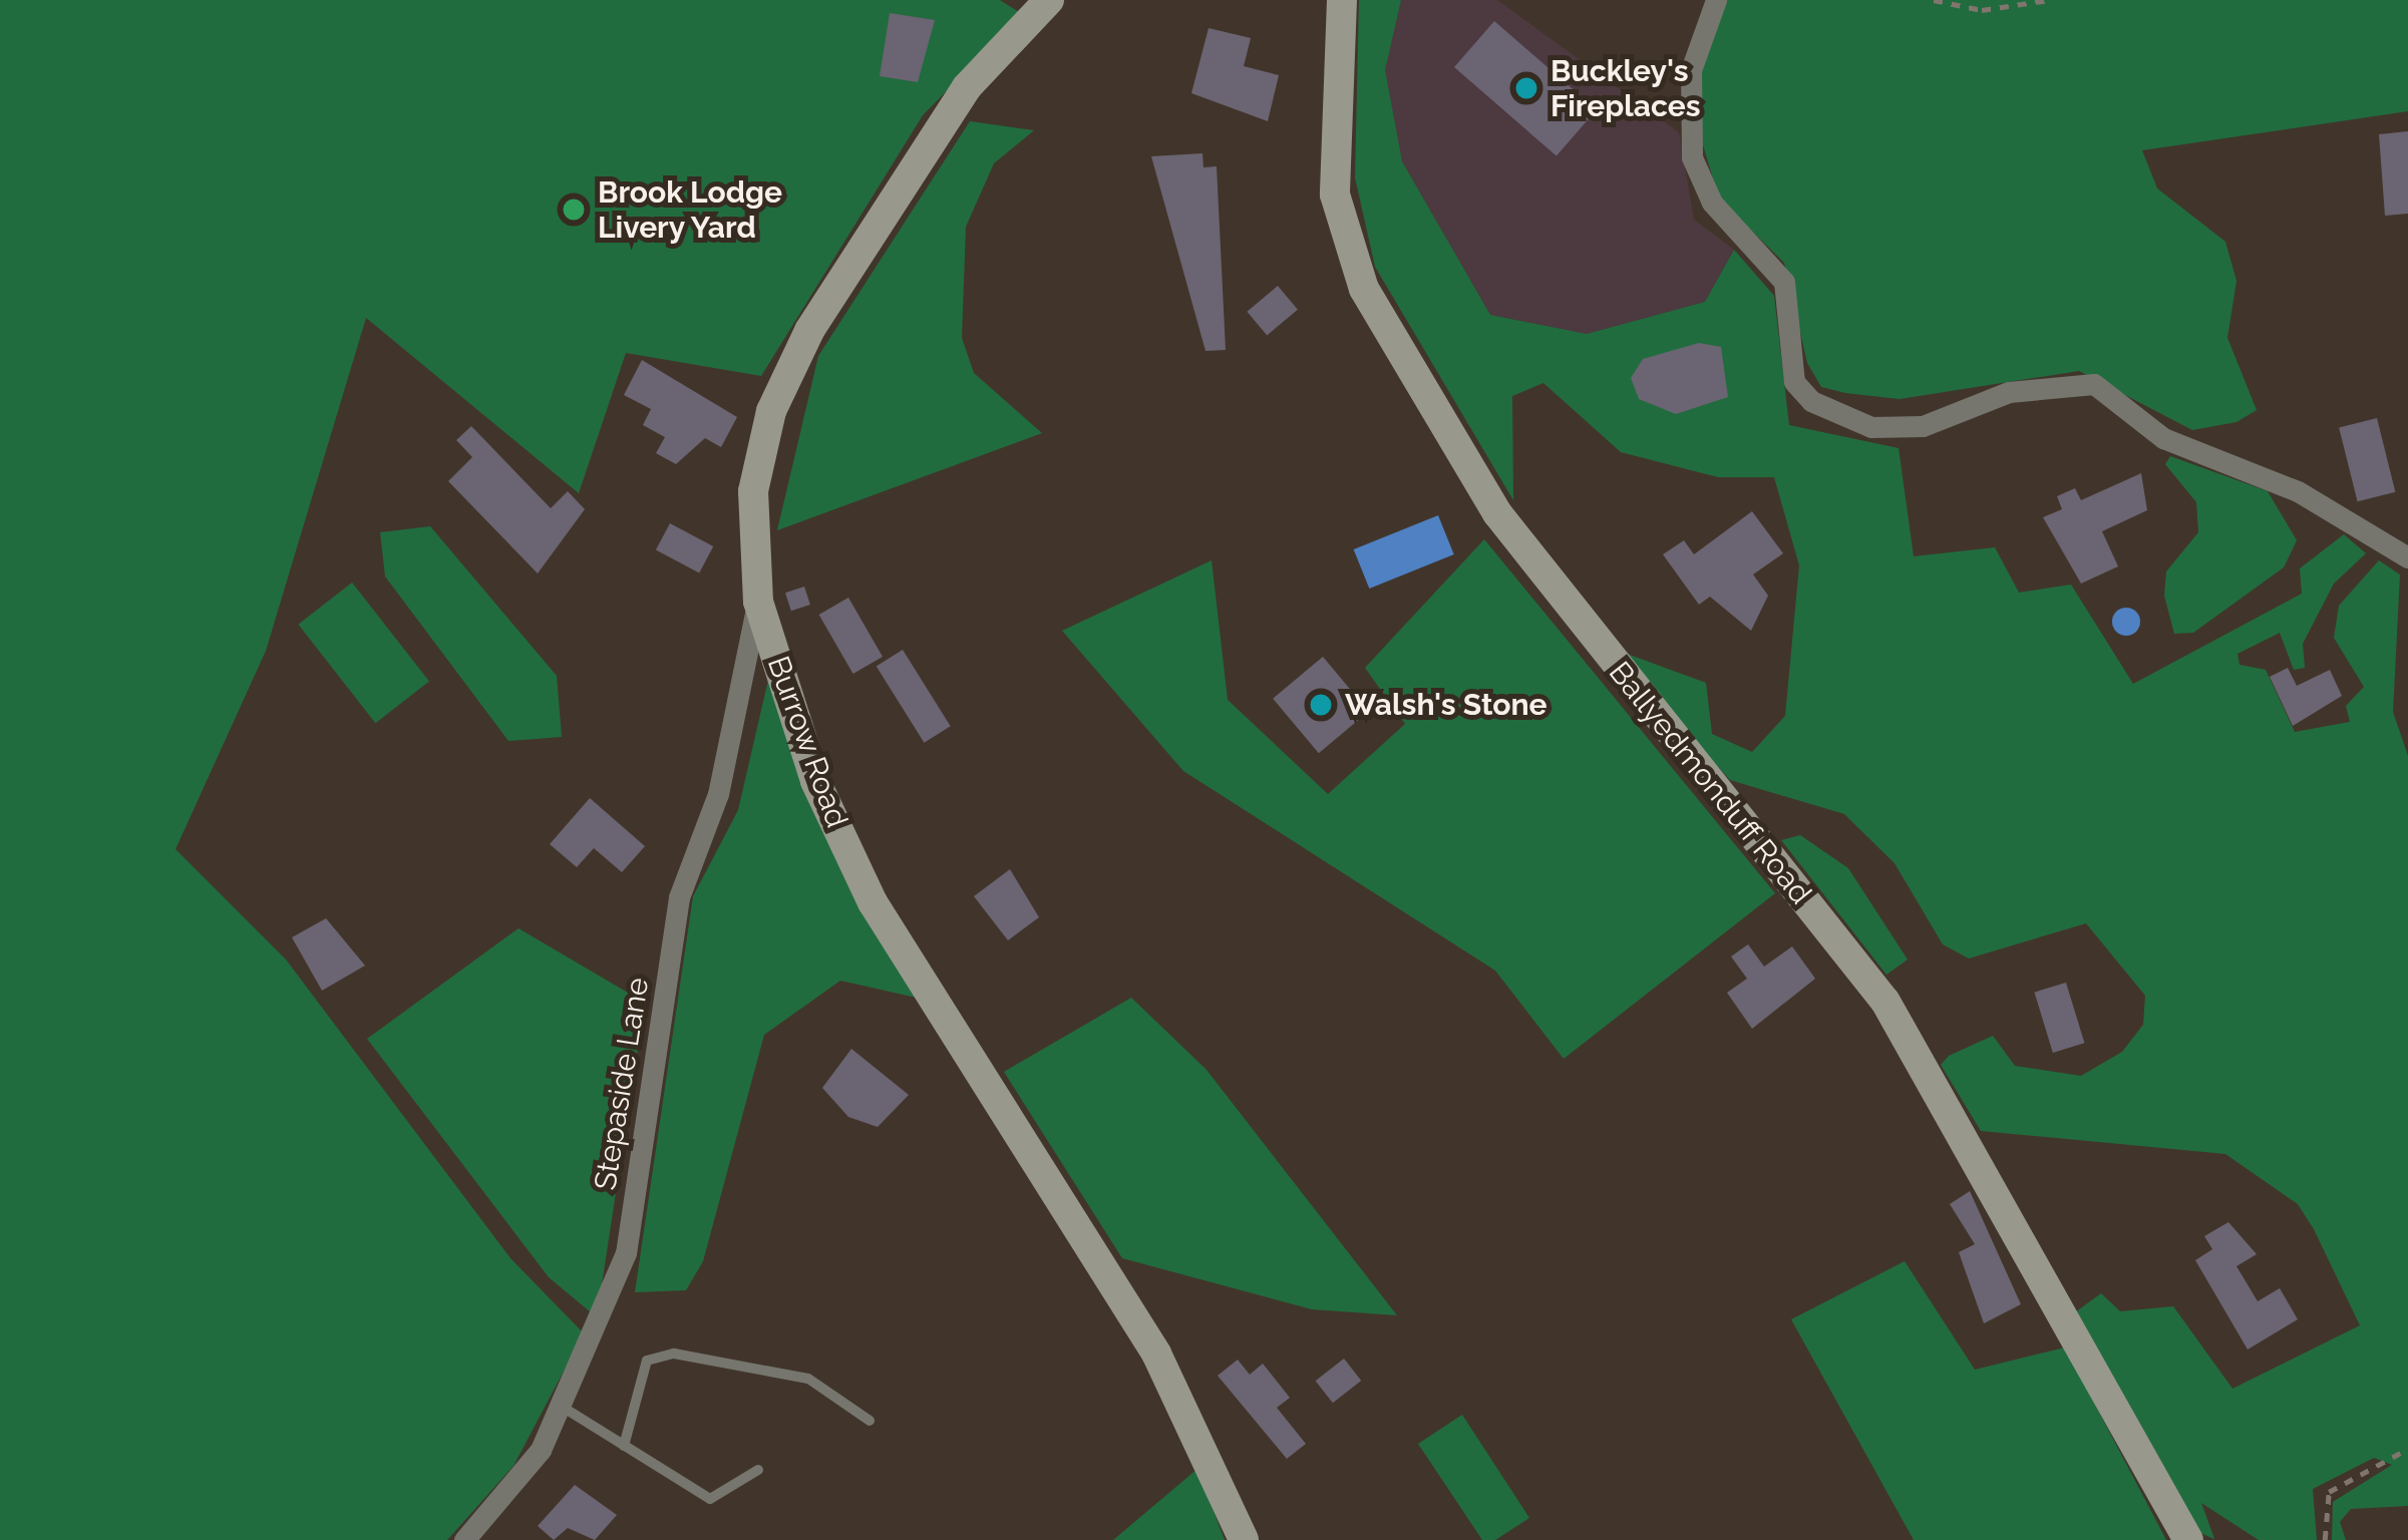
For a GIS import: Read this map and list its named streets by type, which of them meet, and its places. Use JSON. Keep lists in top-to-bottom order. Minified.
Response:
{"streets":{"street":["Burrow Road","Ballyedmonduff Road","Stepaside Lane"]},"crossings":[["Burrow Road","Stepaside Lane"]],"places":["Buckley's Fireplaces","Brook Lodge Livery Yard","Walsh's Stone"]}
